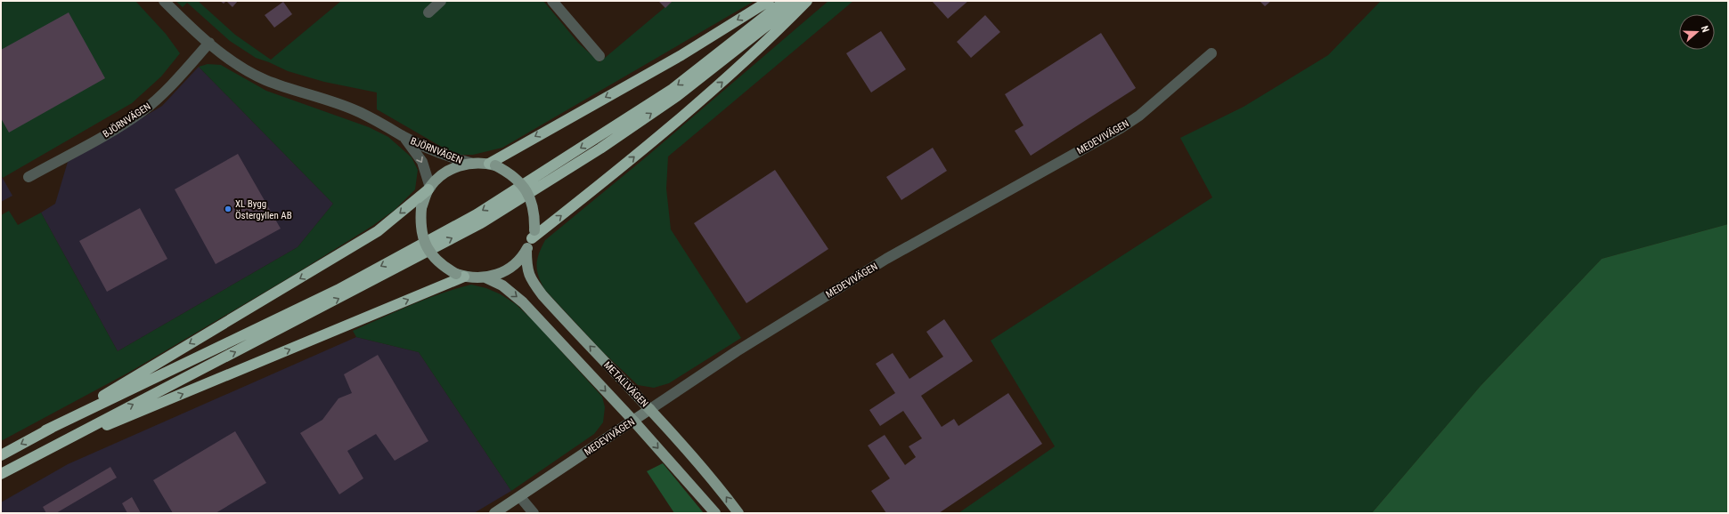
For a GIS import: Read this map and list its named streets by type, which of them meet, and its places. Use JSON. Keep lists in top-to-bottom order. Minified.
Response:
{"streets":{"main road":["METALLVÄGEN"],"street":["BJÖRNVÄGEN","MEDEVIVÄGEN"]},"crossings":[["BJÖRNVÄGEN","METALLVÄGEN"],["MEDEVIVÄGEN","METALLVÄGEN"]],"places":["XL Bygg Östergyllen AB"],"north":"right"}
